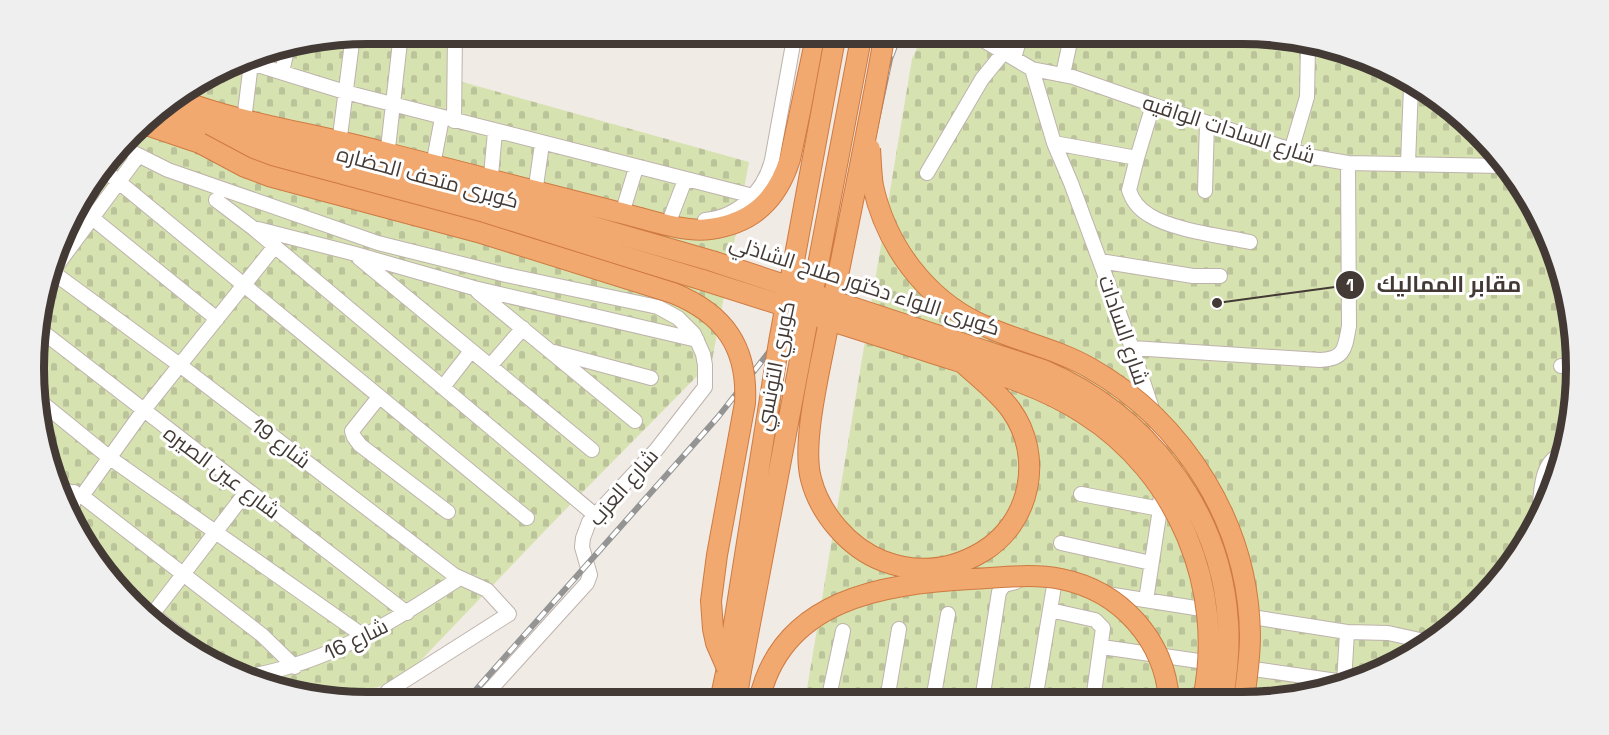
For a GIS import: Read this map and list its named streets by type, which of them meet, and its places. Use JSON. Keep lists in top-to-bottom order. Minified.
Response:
{"streets":{"highway":["كوبرى متحف الحضاره","كوبرى اللواء دكتور صلاح الشاذلي","كوبري التونسي"],"street":["شارع السادات الواقيه","شارع السادات","شارع 19","شارع عين الصيره","شارع العزب","شارع 16"]},"crossings":[["شارع السادات الواقيه","شارع السادات"],["كوبرى متحف الحضاره","كوبرى اللواء دكتور صلاح الشاذلي"],["شارع 19","شارع 16"],["شارع عين الصيره","شارع 16"]],"places":["مقابر المماليك"]}
